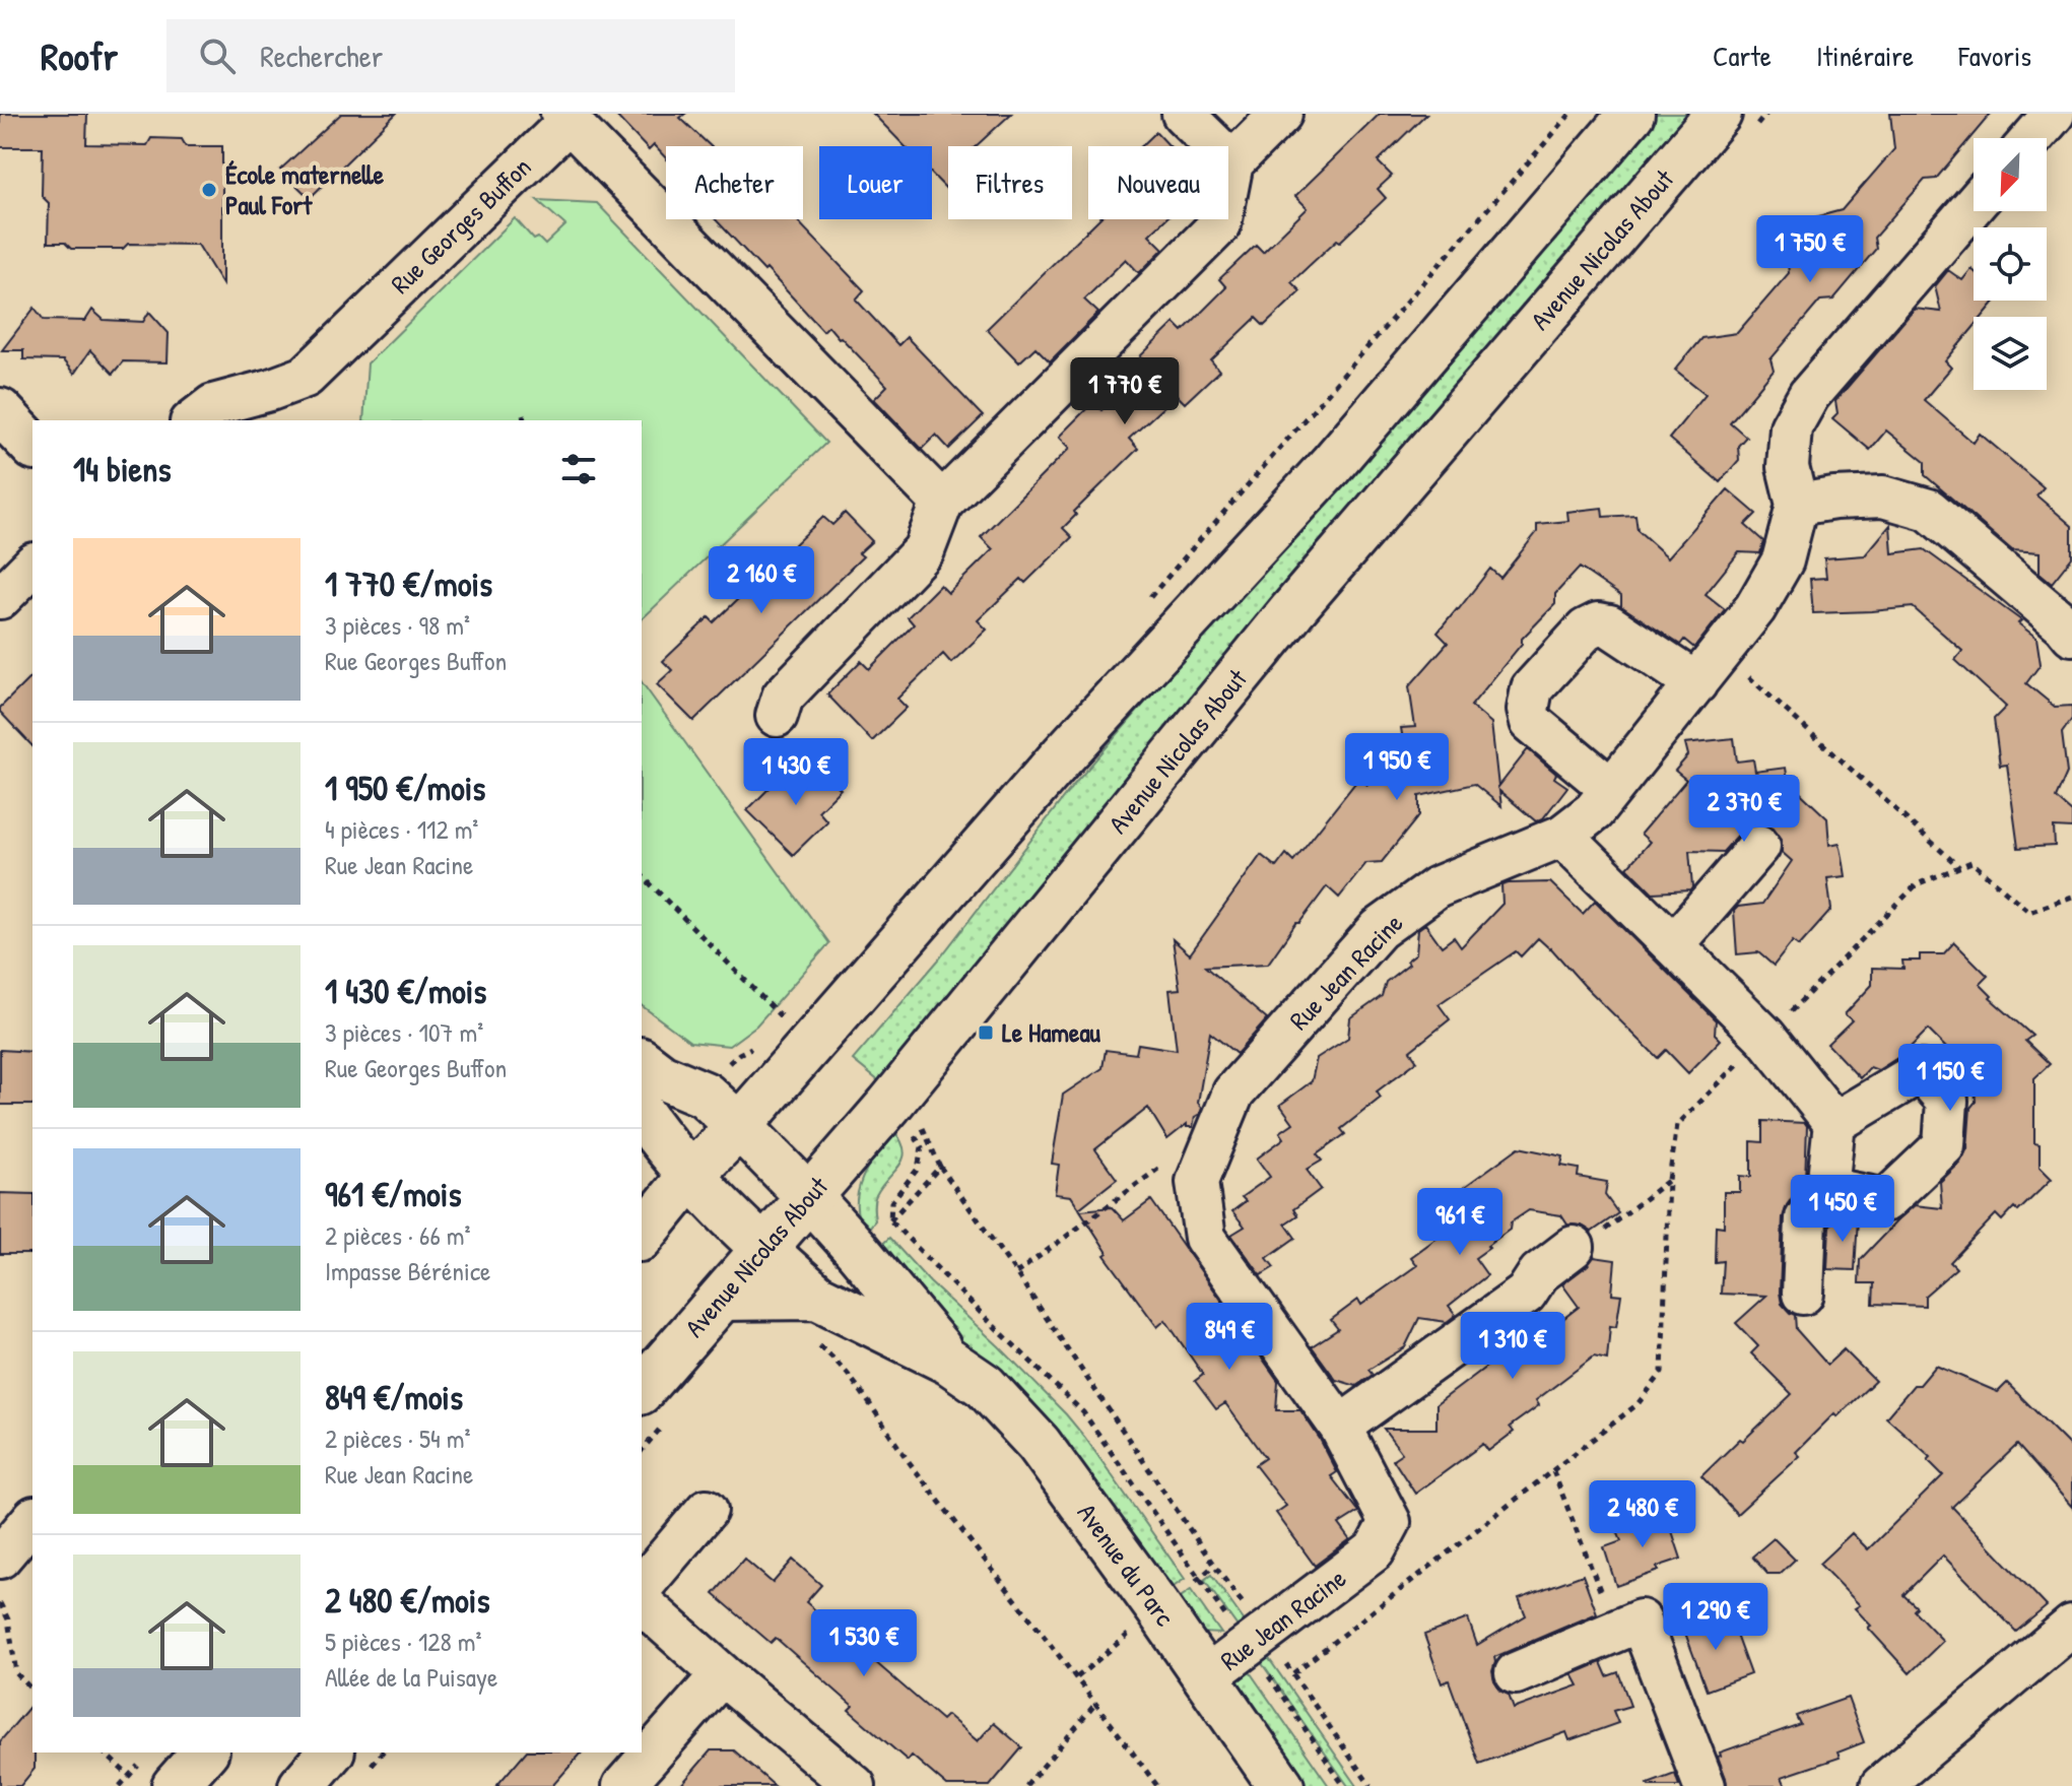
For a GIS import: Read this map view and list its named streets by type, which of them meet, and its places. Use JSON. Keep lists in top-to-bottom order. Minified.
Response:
{"streets":{"main road":["Avenue Nicolas About","Avenue du Parc"],"street":["Rue Georges Buffon","Rue Jean Racine"]},"crossings":[["Avenue Nicolas About","Avenue du Parc"],["Rue Jean Racine","Avenue du Parc"]],"places":{"other":["École maternelle Paul Fort"],"transit":["Le Hameau"]},"north":"bottom left","page":{"header":"Roofr","search":"Rechercher","nav":["Carte","Itinéraire","Favoris"],"chip":["Acheter","Louer","Filtres","Nouveau"],"price":["1 750 €","1 770 €","2 160 €","1 950 €","1 430 €","2 370 €","1 150 €","1 450 €","961 €","849 €","1 310 €","2 480 €","1 290 €","1 530 €"],"heading":"14 biens","list":[{"name":"1 770 €/mois","note":"3 pièces · 98 m² · Rue Georges Buffon"},{"name":"1 950 €/mois","note":"4 pièces · 112 m² · Rue Jean Racine"},{"name":"1 430 €/mois","note":"3 pièces · 107 m² · Rue Georges Buffon"},{"name":"961 €/mois","note":"2 pièces · 66 m² · Impasse Bérénice"},{"name":"849 €/mois","note":"2 pièces · 54 m² · Rue Jean Racine"},{"name":"2 480 €/mois","note":"5 pièces · 128 m² · Allée de la Puisaye"}]}}
